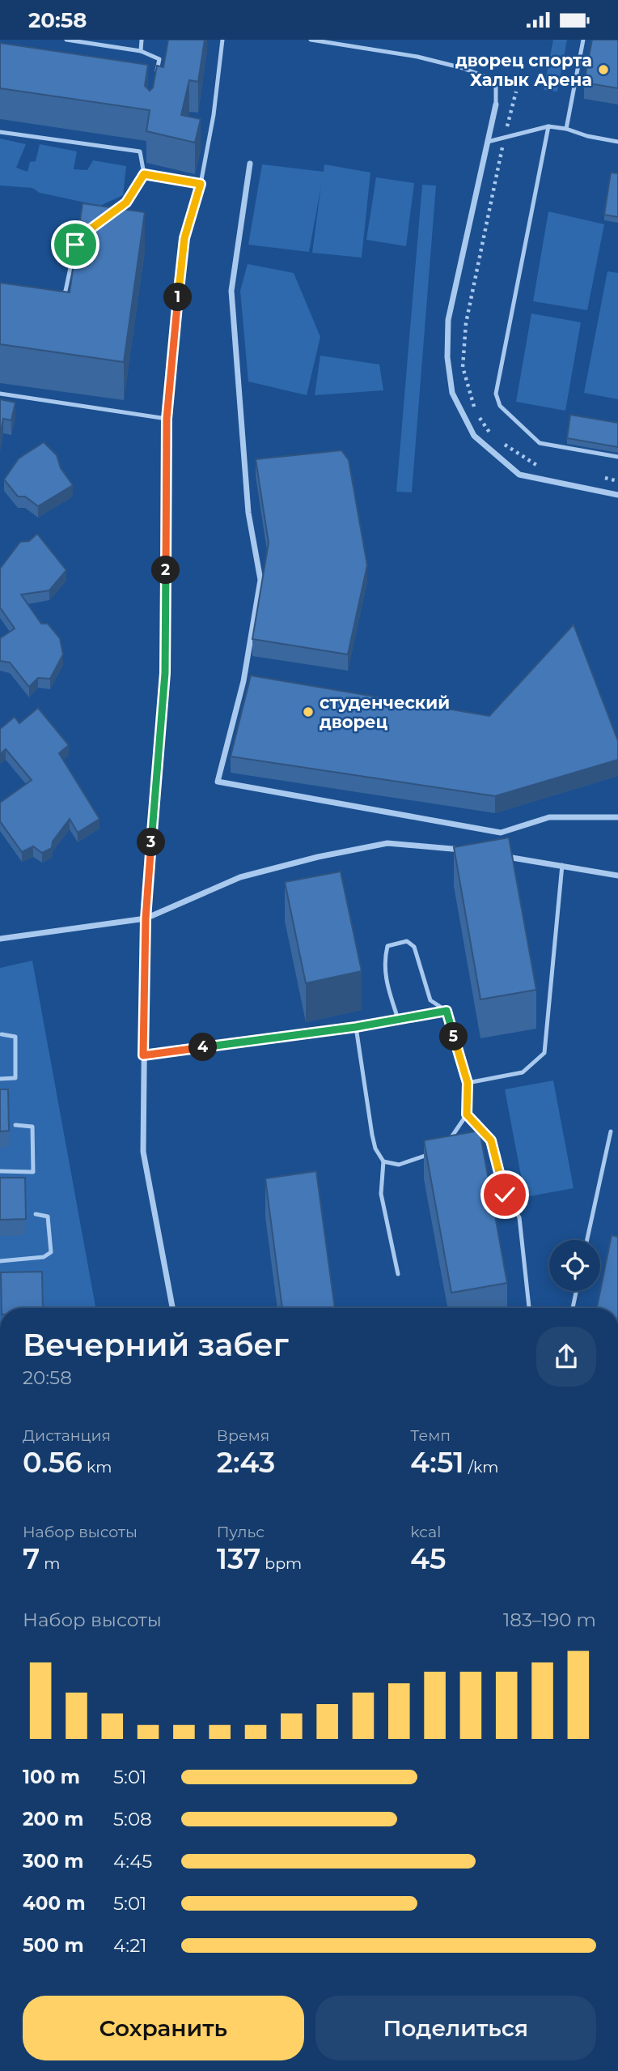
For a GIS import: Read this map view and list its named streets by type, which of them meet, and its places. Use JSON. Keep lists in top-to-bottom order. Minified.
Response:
{"places":["дворец спорта Халык Арена","студенческий дворец"],"page":{"status":"20:58","pins":["1","2","3","5","4"],"heading":["Вечерний забег","20:58"],"stats":[["Дистанция","0.56 km"],["Время","2:43"],["Темп","4:51 /km"],["Набор высоты","7 m"],["Пульс","137 bpm"],["kcal","45"]],"chart":["Набор высоты","183–190 m"],"list":[{"name":"100 m","note":"5:01"},{"name":"200 m","note":"5:08"},{"name":"300 m","note":"4:45"},{"name":"400 m","note":"5:01"},{"name":"500 m","note":"4:21"}],"buttons":["Сохранить","Поделиться"]}}
